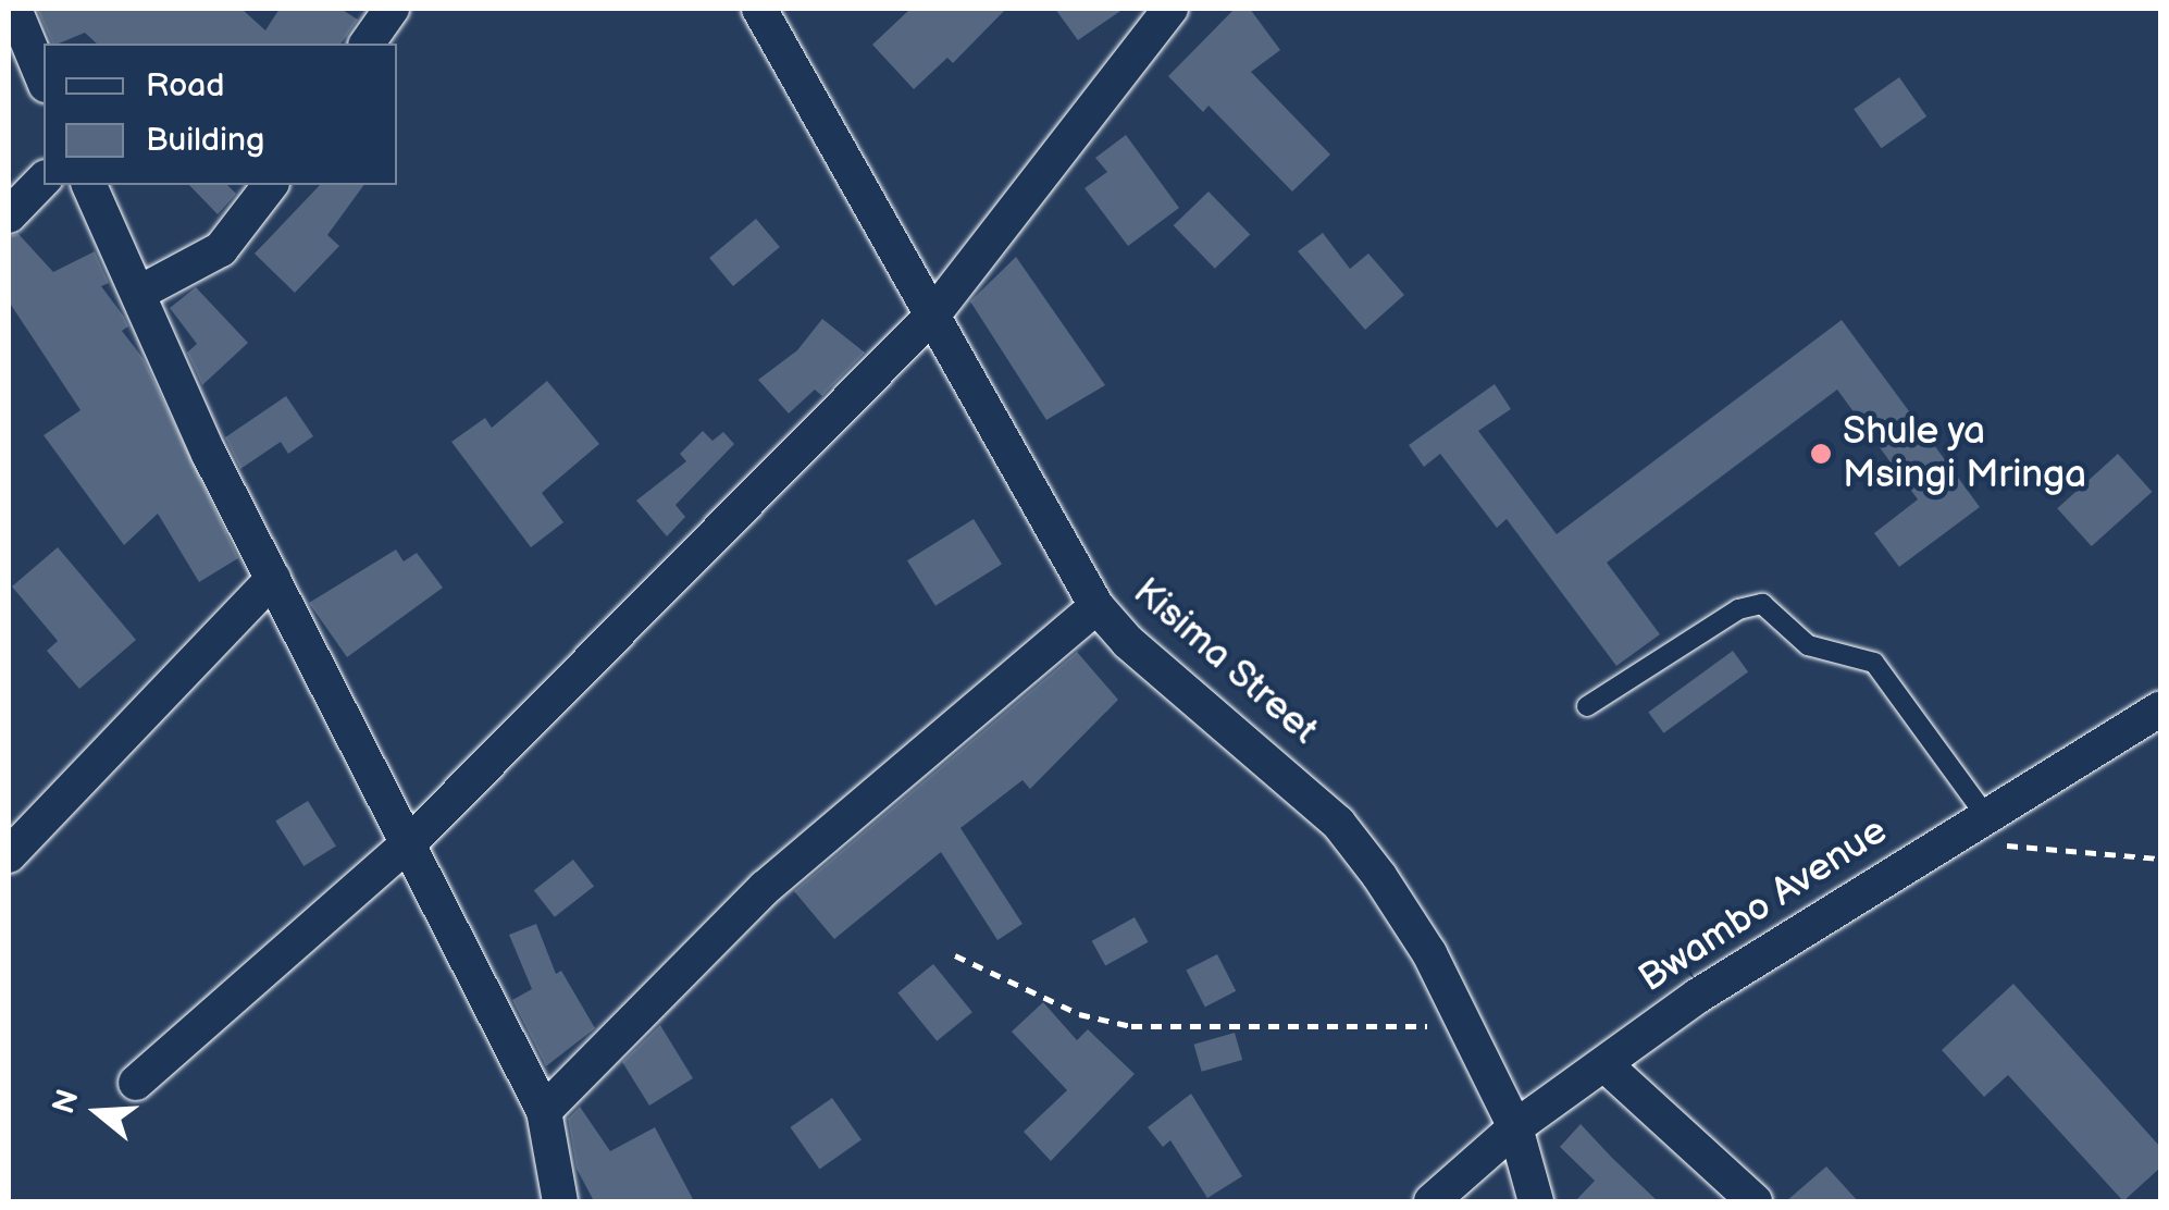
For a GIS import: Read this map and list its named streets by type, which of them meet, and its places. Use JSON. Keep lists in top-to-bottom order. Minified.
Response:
{"streets":{"street":["Kisima Street","Bwambo Avenue"]},"crossings":[["Kisima Street","Bwambo Avenue"]],"places":["Shule ya Msingi Mringa"],"legend":["Road","Building"],"north":"left"}
